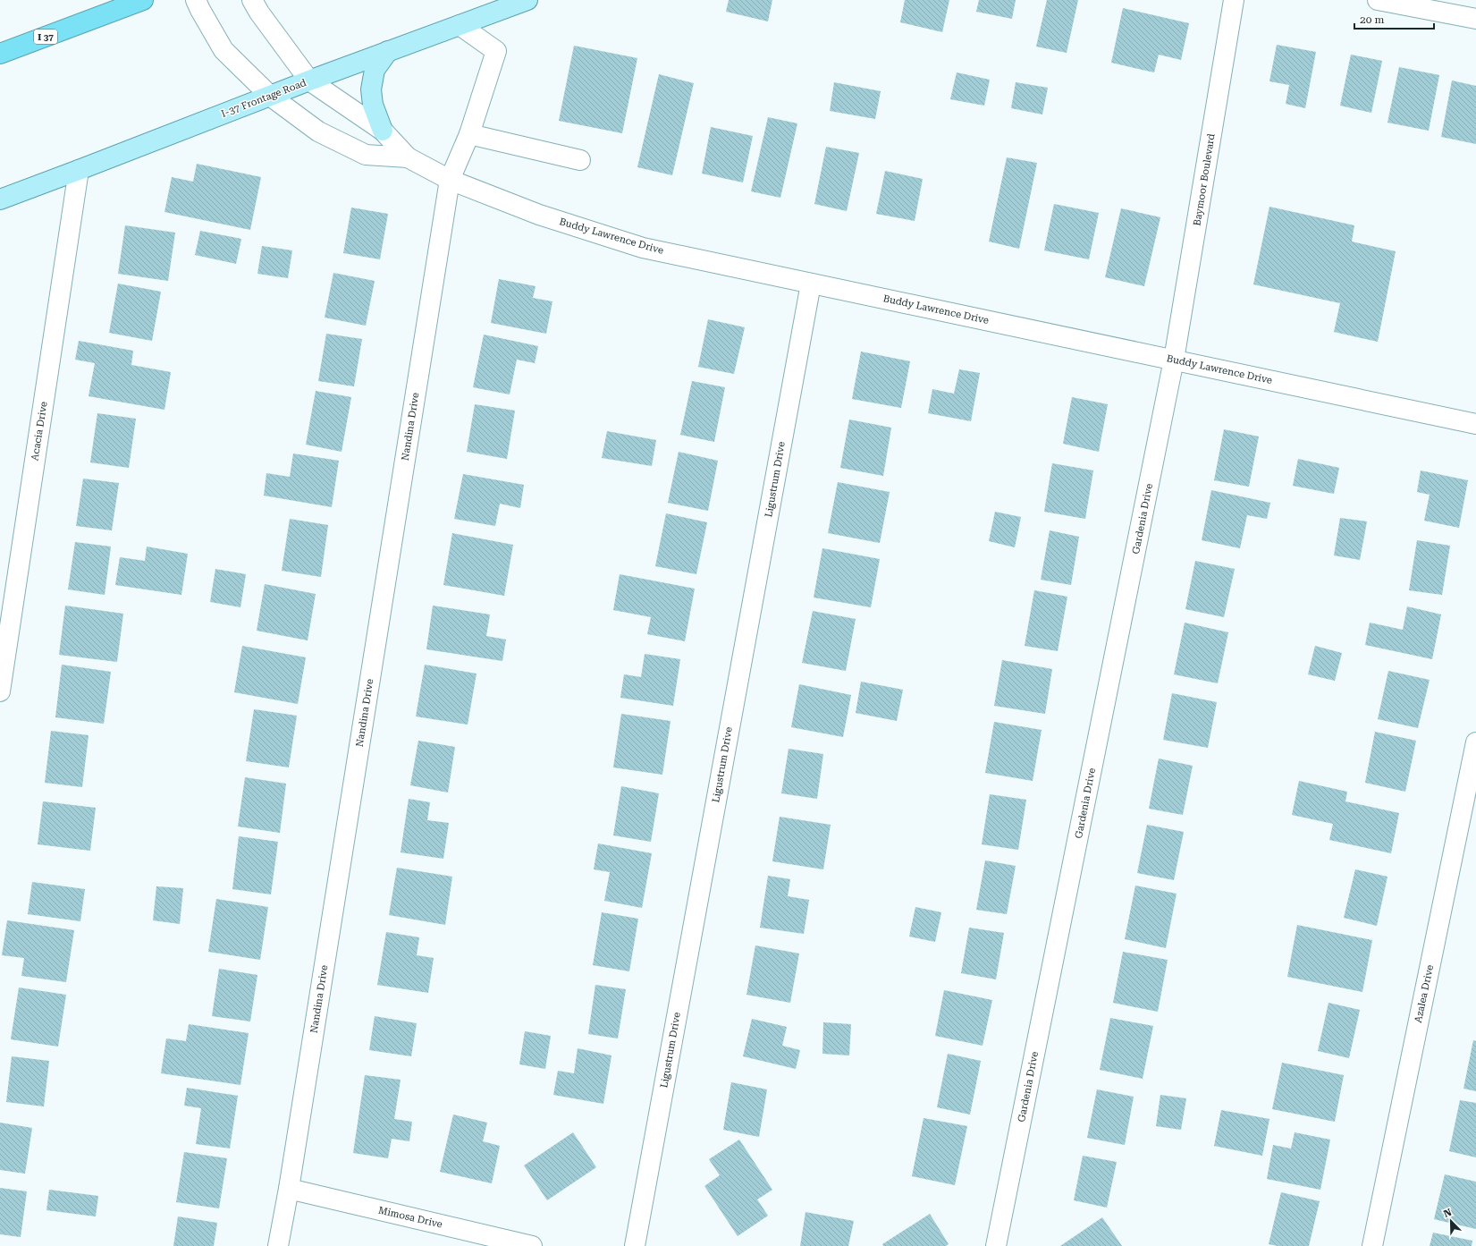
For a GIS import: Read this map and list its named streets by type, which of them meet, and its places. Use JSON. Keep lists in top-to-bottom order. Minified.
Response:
{"streets":{"highway":["I 37"],"main road":["I-37 Frontage Road"],"street":["Baymoor Boulevard","Buddy Lawrence Drive","Nandina Drive","Acacia Drive","Ligustrum Drive","Gardenia Drive","Azalea Drive","Mimosa Drive"]},"crossings":[["I-37 Frontage Road","Buddy Lawrence Drive"],["I-37 Frontage Road","Nandina Drive"],["I-37 Frontage Road","Acacia Drive"],["Baymoor Boulevard","Buddy Lawrence Drive"],["Baymoor Boulevard","Gardenia Drive"],["Buddy Lawrence Drive","Nandina Drive"],["Buddy Lawrence Drive","Ligustrum Drive"],["Buddy Lawrence Drive","Gardenia Drive"],["Nandina Drive","Mimosa Drive"]],"scale_bar":"20 m","north":"top left"}
